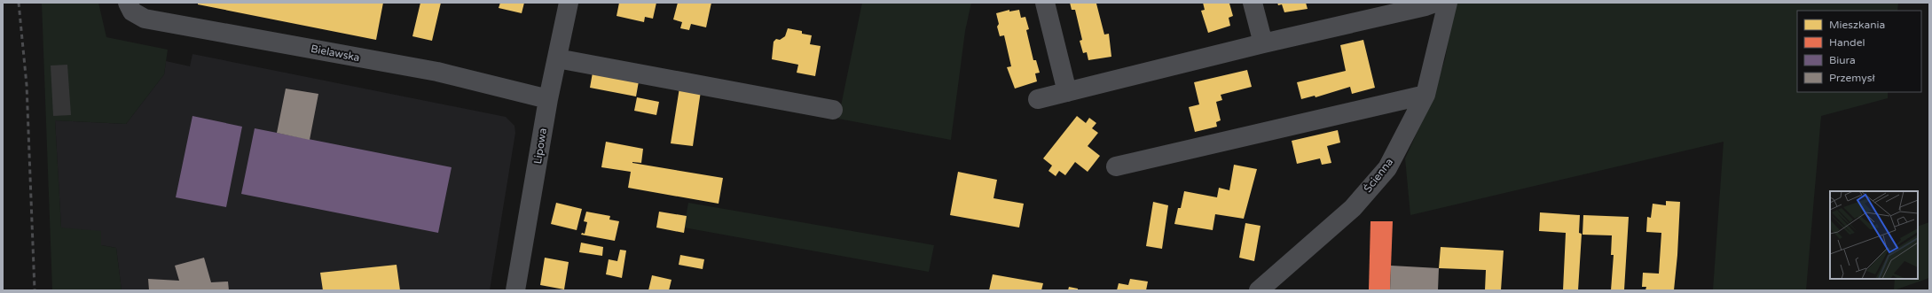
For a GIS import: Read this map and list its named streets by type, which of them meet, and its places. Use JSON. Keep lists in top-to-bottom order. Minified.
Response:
{"streets":{"street":["Bielawska","Lipowa","Ścienna"]},"crossings":[["Bielawska","Lipowa"]],"legend":["Mieszkania","Handel","Biura","Przemysł"]}
